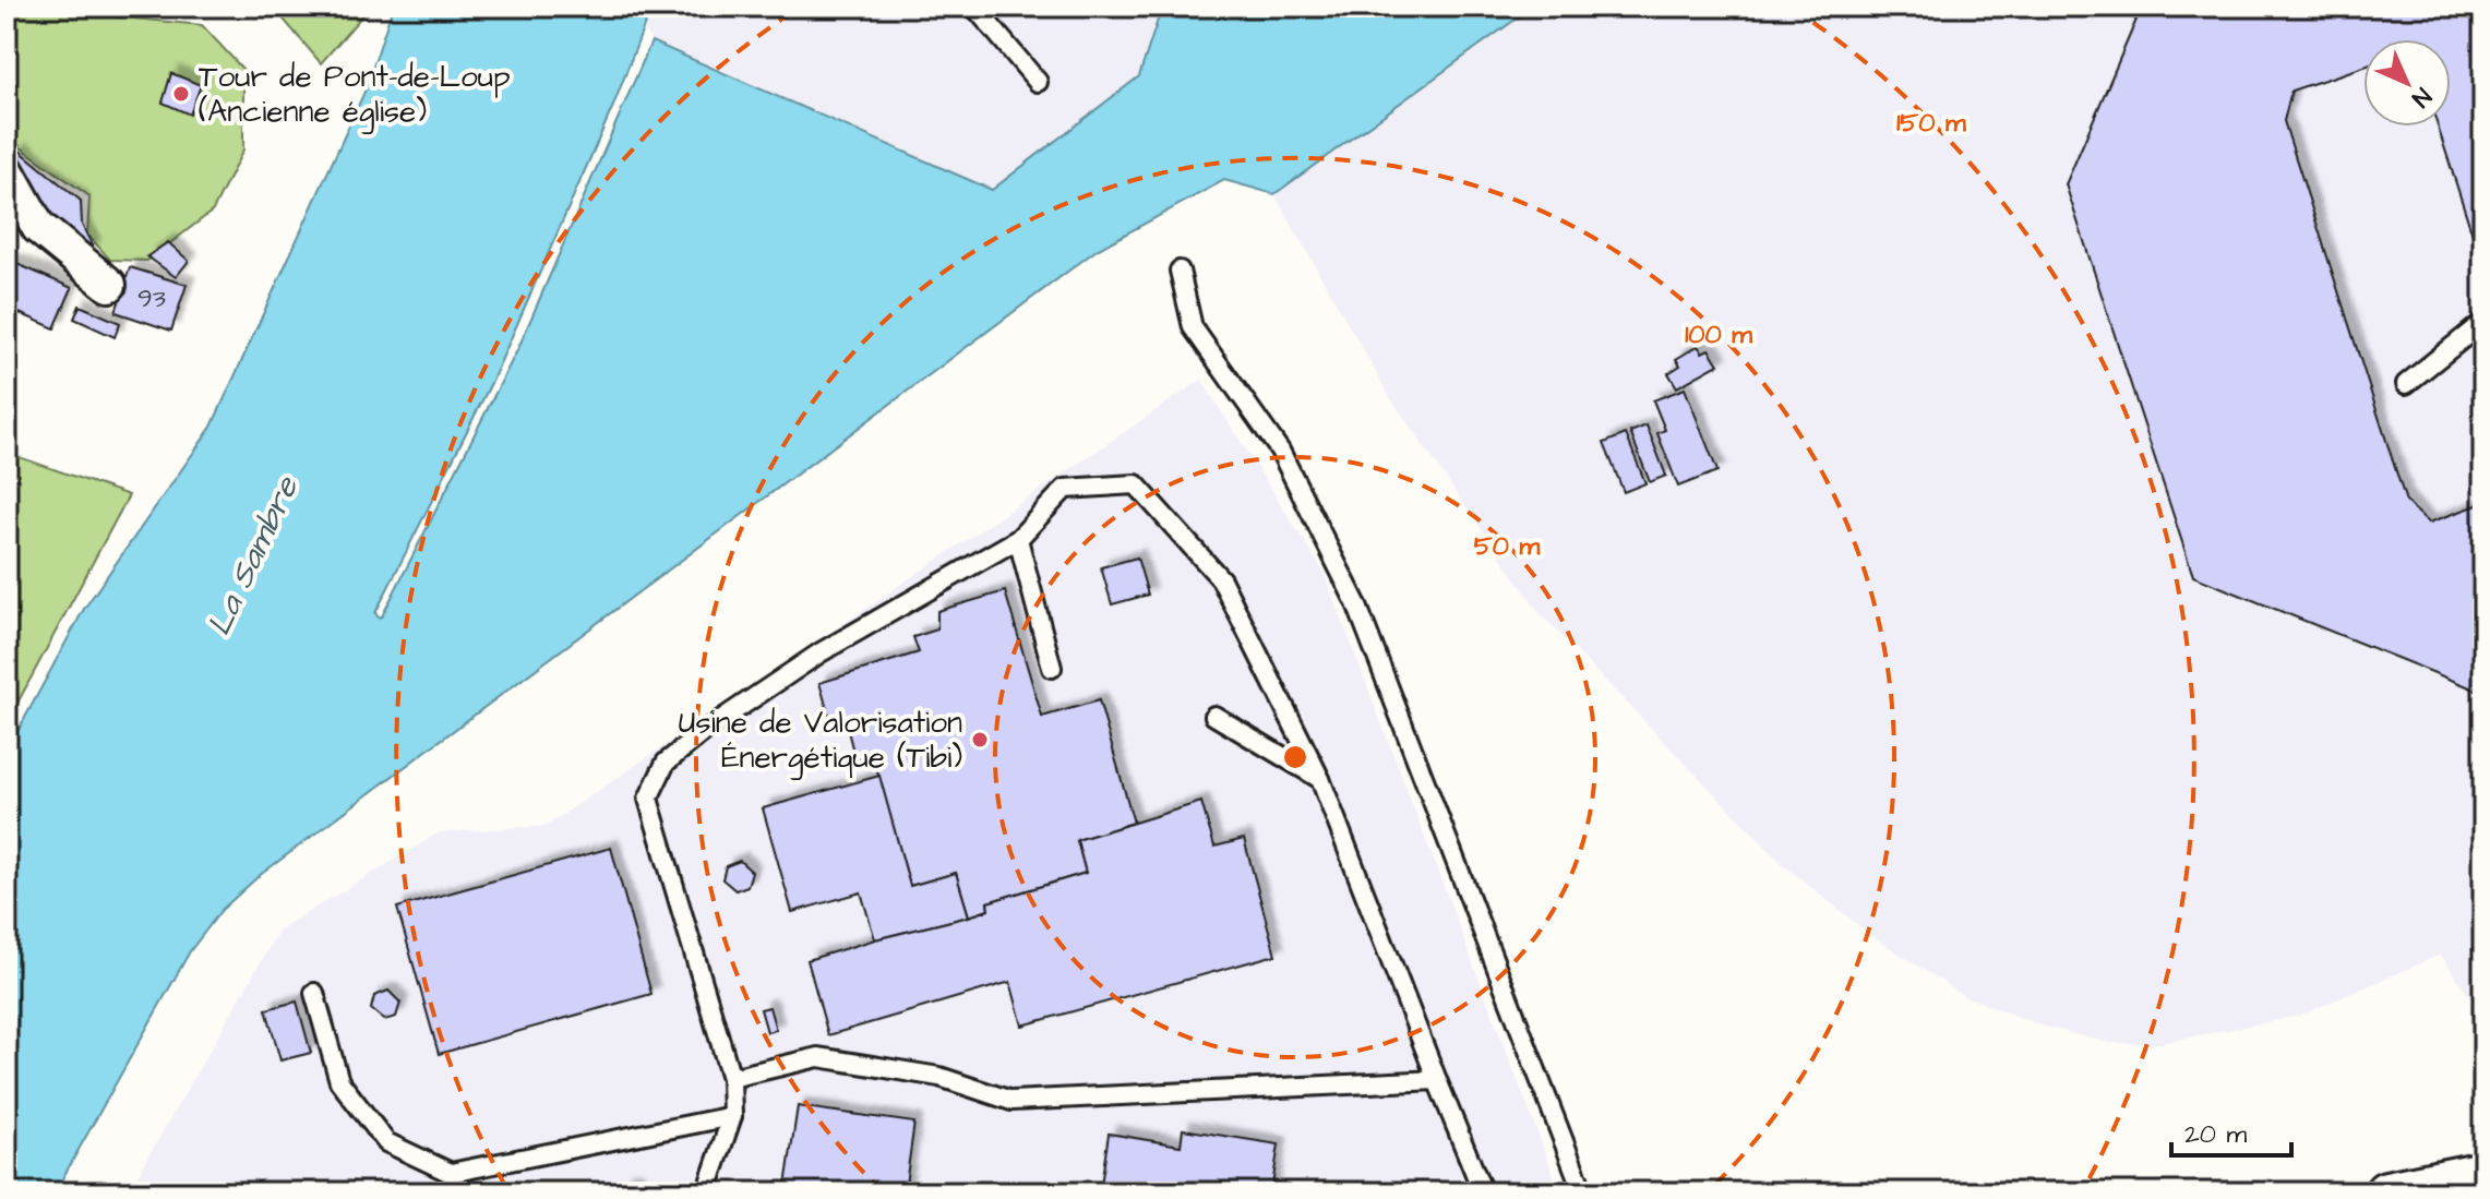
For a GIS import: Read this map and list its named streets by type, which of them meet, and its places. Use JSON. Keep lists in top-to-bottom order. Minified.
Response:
{"water":["La Sambre"],"places":["Tour de Pont-de-Loup (Ancienne église)","Usine de Valorisation Énergétique (Tibi)"],"house_numbers":["93"],"scale_bar":"20 m","north":"bottom right","rings":["150 m","100 m","50 m"]}
